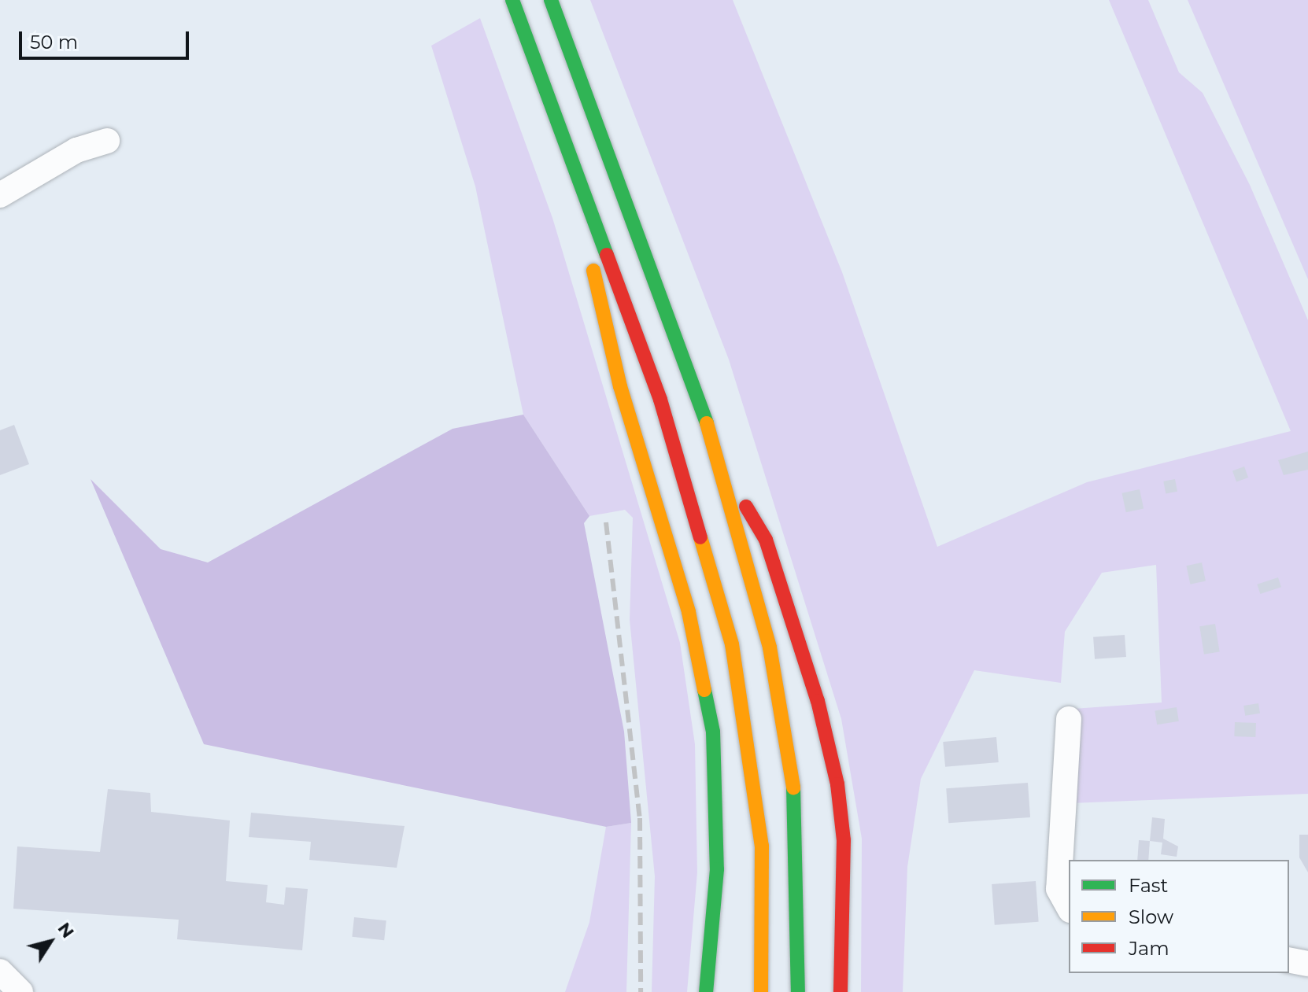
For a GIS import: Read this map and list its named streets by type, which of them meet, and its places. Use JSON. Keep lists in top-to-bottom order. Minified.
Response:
{"legend":["Fast","Slow","Jam"],"scale_bar":"50 m","north":"top right"}
